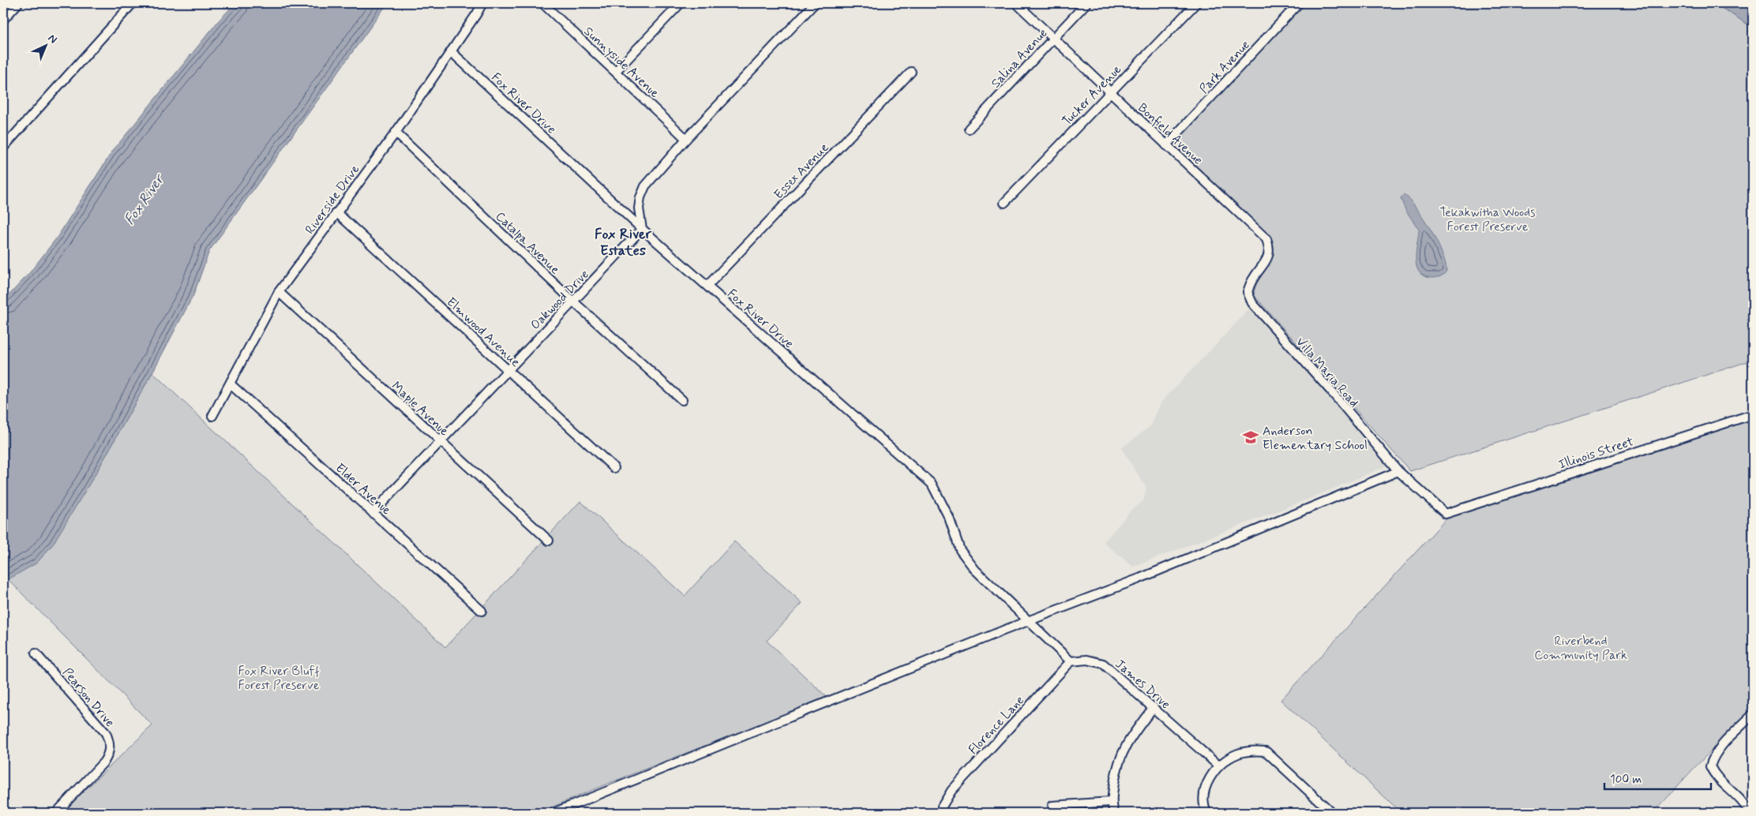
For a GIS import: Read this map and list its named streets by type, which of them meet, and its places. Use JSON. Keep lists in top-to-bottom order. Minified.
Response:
{"streets":{"street":["Salina Avenue","Sunnyside Avenue","Park Avenue","Tucker Avenue","Fox River Drive","Bonfield Avenue","Essex Avenue","Riverside Drive","Catalpa Avenue","Oakwood Drive","Elmwood Avenue","Villa Maria Road","Maple Avenue","Illinois Street","Elder Avenue","James Drive","Pearson Drive","Florence Lane"]},"crossings":[["Salina Avenue","Bonfield Avenue"],["Park Avenue","Bonfield Avenue"],["Tucker Avenue","Bonfield Avenue"],["Fox River Drive","Essex Avenue"],["Fox River Drive","Riverside Drive"],["Fox River Drive","Oakwood Drive"],["Bonfield Avenue","Villa Maria Road"],["Riverside Drive","Catalpa Avenue"],["Riverside Drive","Elmwood Avenue"],["Riverside Drive","Maple Avenue"],["Riverside Drive","Elder Avenue"],["Catalpa Avenue","Oakwood Drive"],["Oakwood Drive","Elmwood Avenue"],["Oakwood Drive","Maple Avenue"],["Oakwood Drive","Elder Avenue"],["Villa Maria Road","Illinois Street"],["James Drive","Florence Lane"]],"districts":["Fox River Estates"],"water":["Fox River"],"parks":["Tekakwitha Woods Forest Preserve","Riverbend Community Park","Fox River Bluff Forest Preserve"],"places":{"school or university":["Anderson Elementary School"]},"scale_bar":"100 m","north":"top right"}
